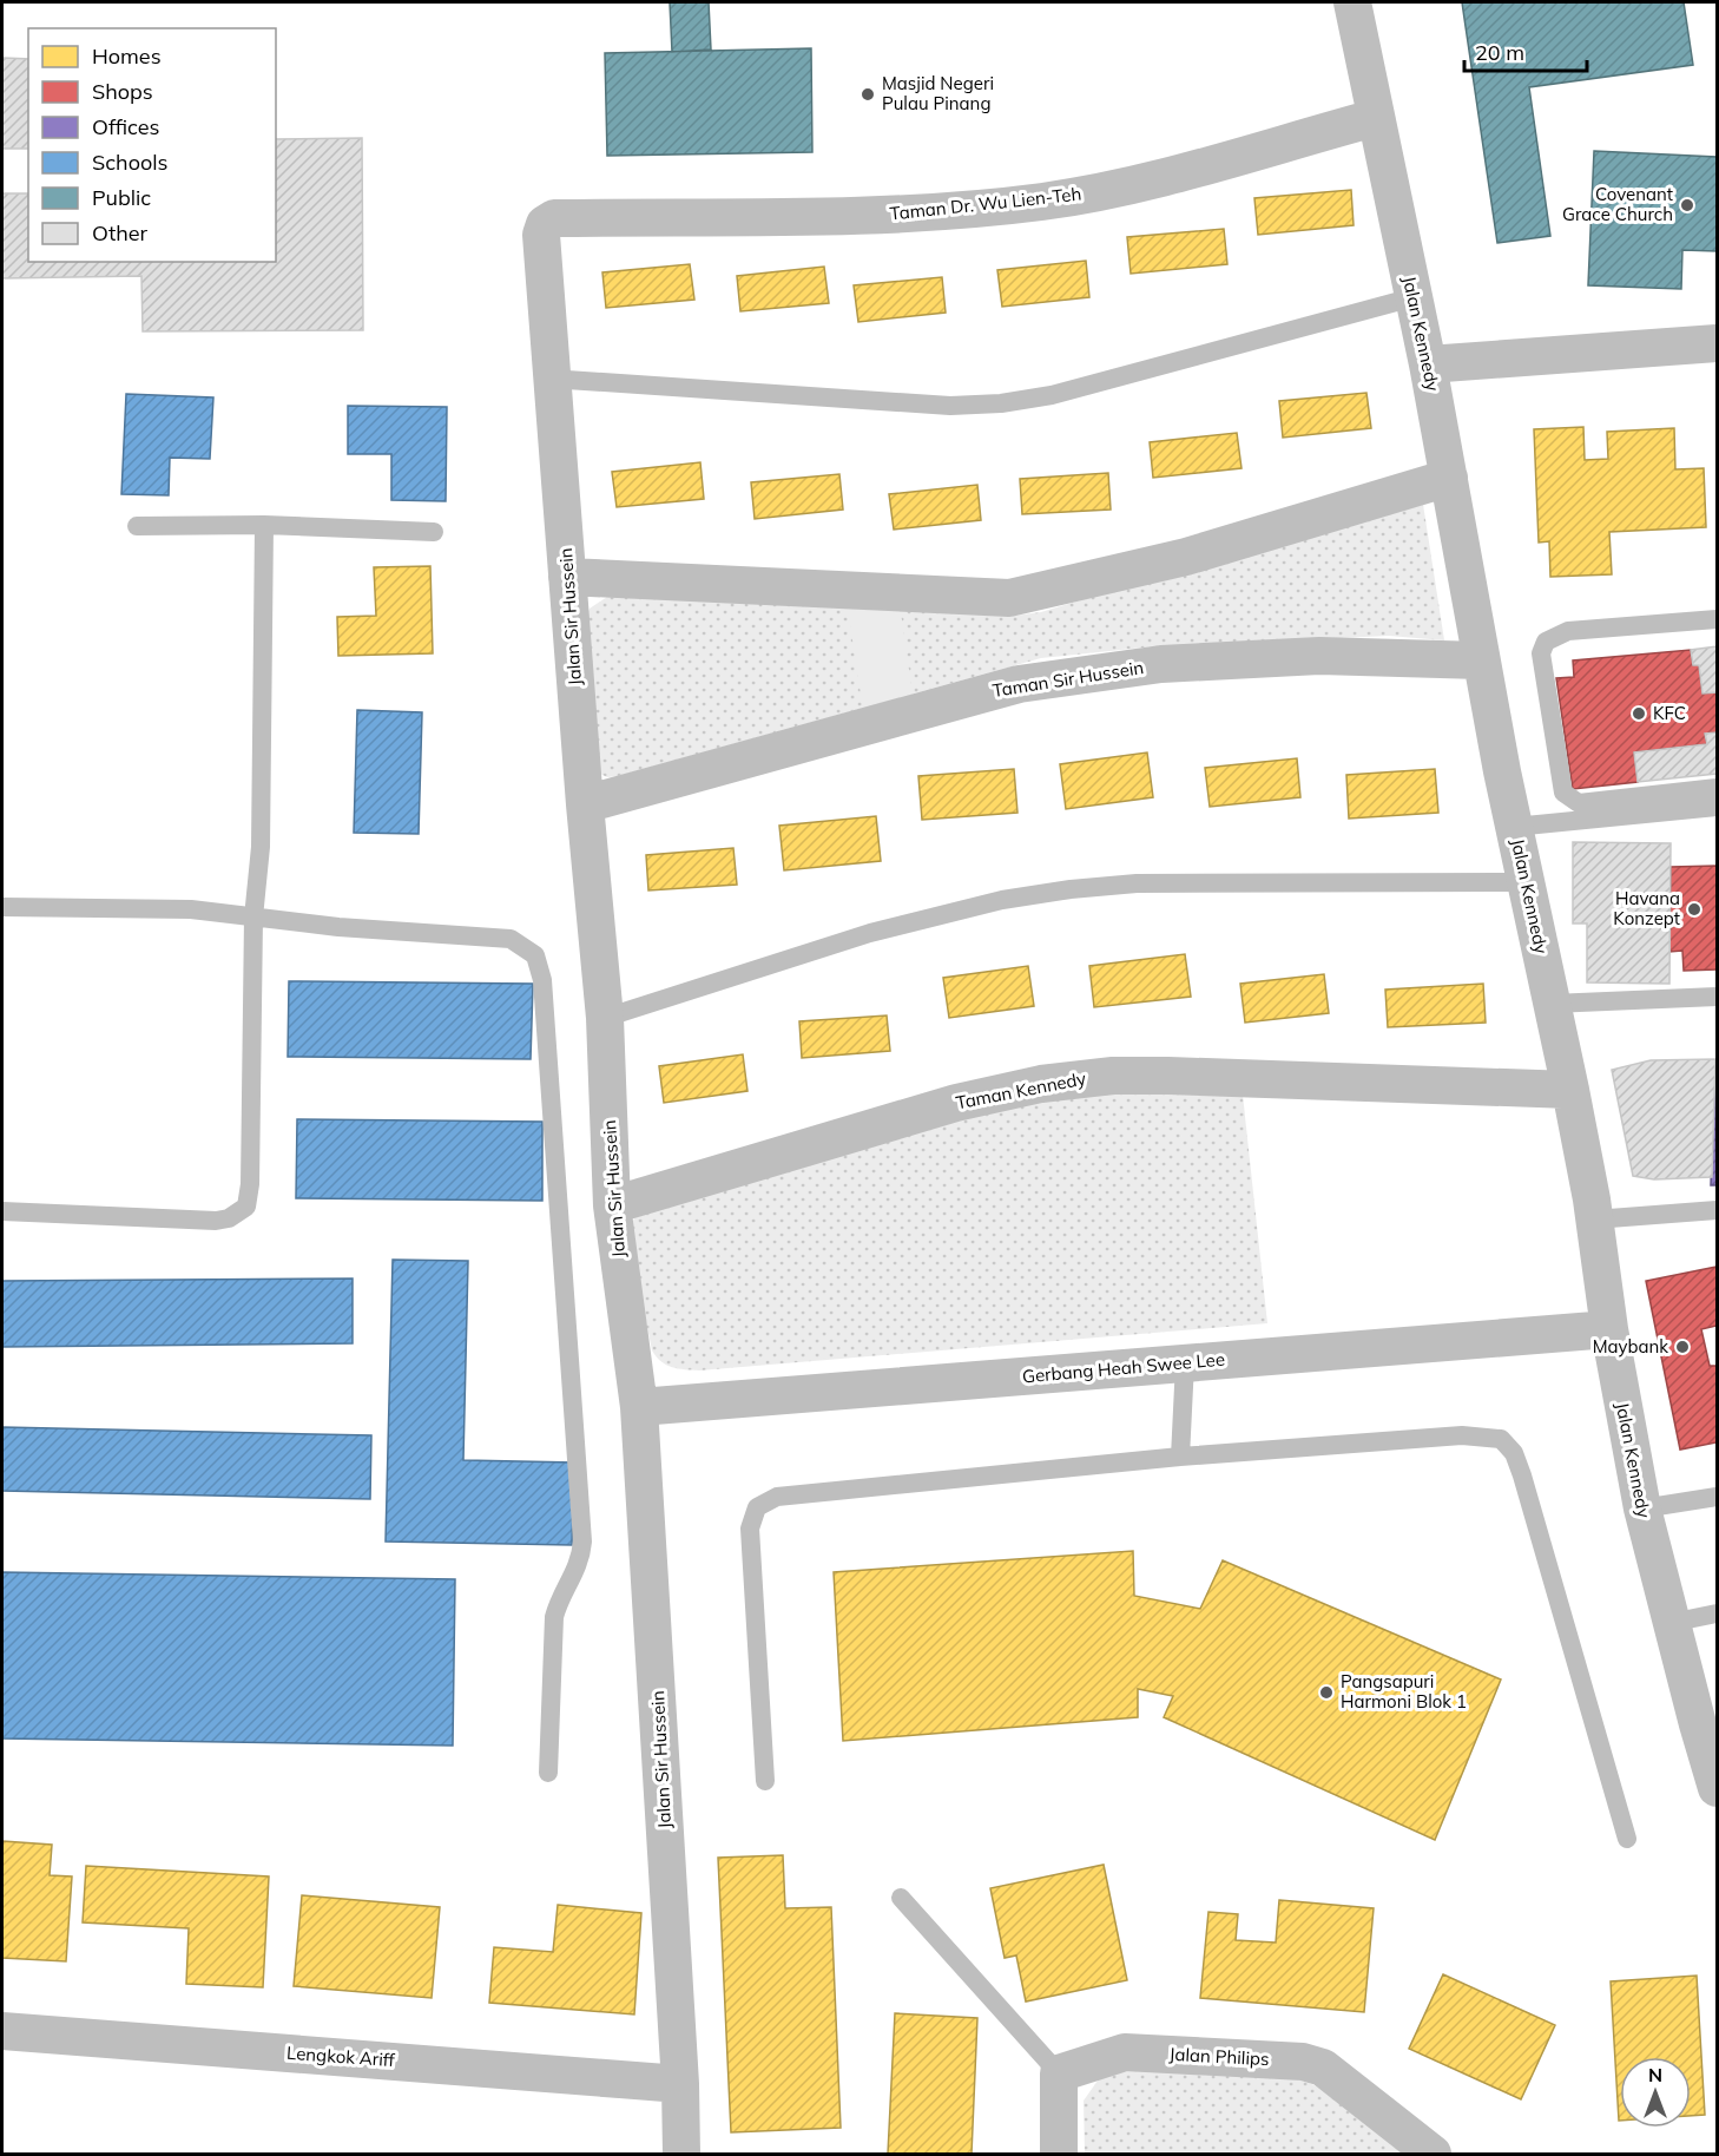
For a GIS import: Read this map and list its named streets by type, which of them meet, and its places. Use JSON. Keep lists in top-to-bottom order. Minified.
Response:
{"streets":{"street":["Taman Dr. Wu Lien-Teh","Jalan Kennedy","Jalan Sir Hussein","Taman Sir Hussein","Taman Kennedy","Gerbang Heah Swee Lee","Lengkok Ariff","Jalan Philips"]},"crossings":[["Taman Dr. Wu Lien-Teh","Jalan Kennedy"],["Taman Dr. Wu Lien-Teh","Jalan Sir Hussein"],["Jalan Kennedy","Taman Sir Hussein"],["Jalan Kennedy","Taman Kennedy"],["Jalan Kennedy","Gerbang Heah Swee Lee"],["Jalan Sir Hussein","Taman Sir Hussein"],["Jalan Sir Hussein","Taman Kennedy"],["Jalan Sir Hussein","Gerbang Heah Swee Lee"],["Jalan Sir Hussein","Lengkok Ariff"]],"places":["Masjid Negeri Pulau Pinang","Covenant Grace Church","KFC","Havana Konzept","Maybank","Pangsapuri Harmoni Blok 1"],"legend":["Homes","Shops","Offices","Schools","Public","Other"],"scale_bar":"20 m","north":"top"}
